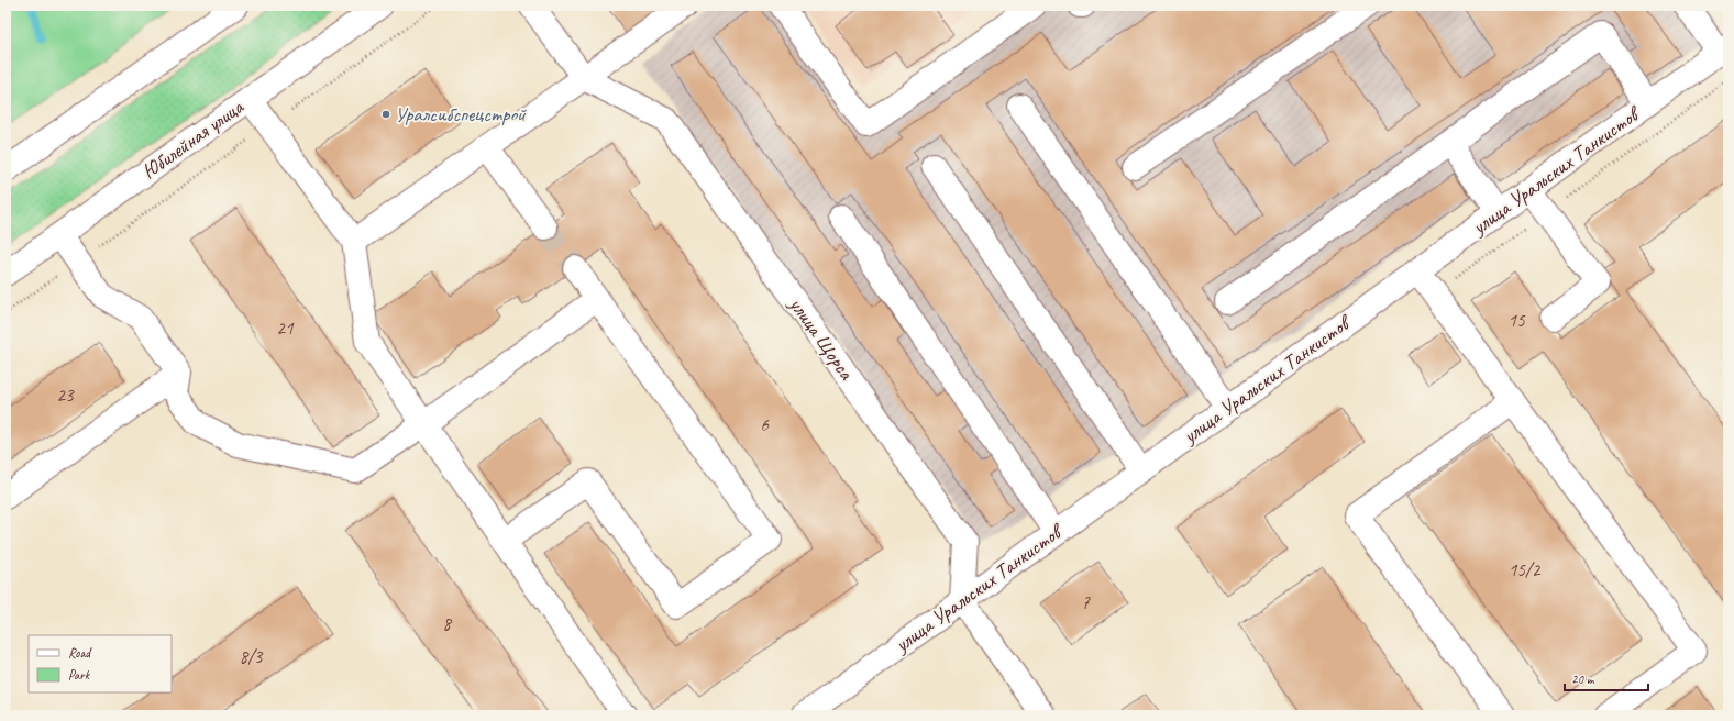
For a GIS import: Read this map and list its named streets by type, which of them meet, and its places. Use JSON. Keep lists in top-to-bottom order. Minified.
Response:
{"streets":{"street":["Юбилейная улица","улица Уральских Танкистов","улица Щорса"]},"crossings":[["улица Уральских Танкистов","улица Щорса"]],"places":["Уралсибспецстрой"],"house_numbers":["15","21","23","6","15/2","7","8","8/3"],"legend":["Road","Park"],"scale_bar":"20 m"}
